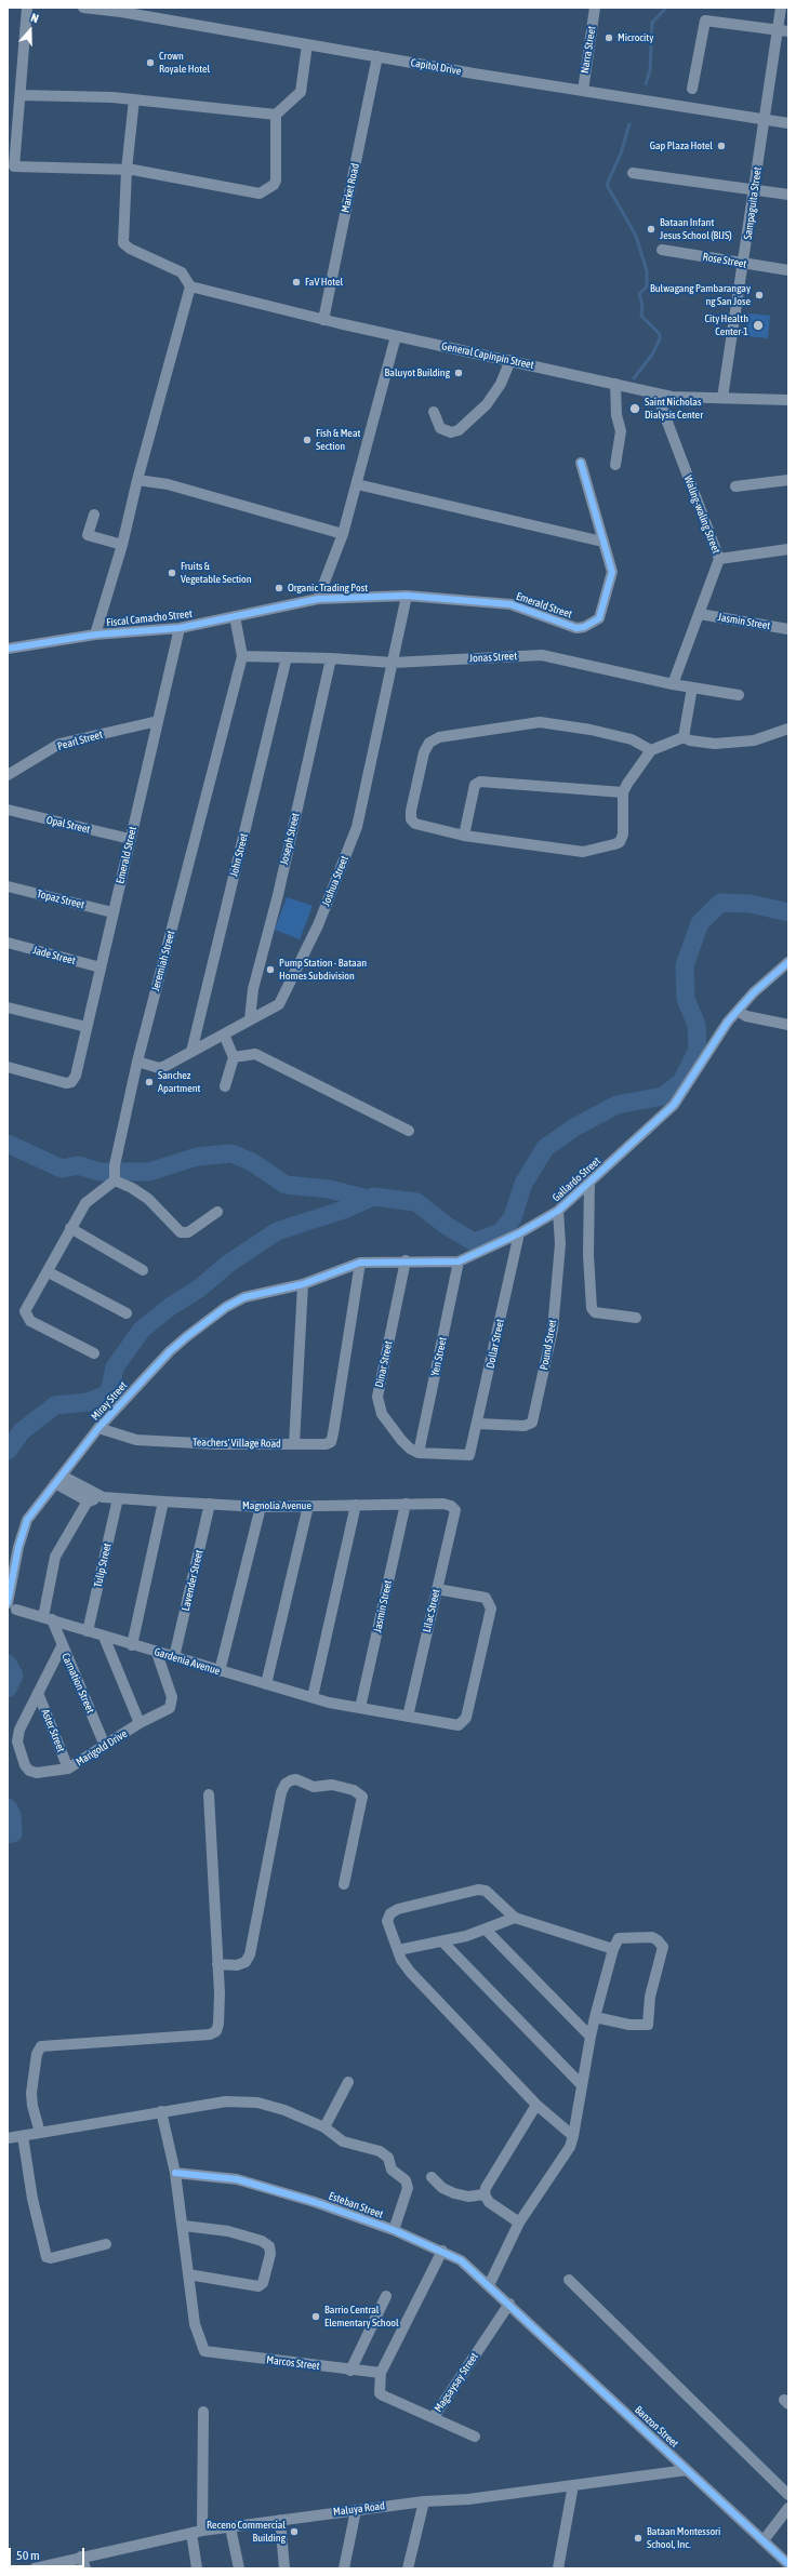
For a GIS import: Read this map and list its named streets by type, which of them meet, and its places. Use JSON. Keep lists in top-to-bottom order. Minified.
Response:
{"streets":{"street":["Narra Street","Capitol Drive","Market Road","Sampaguita Street","Rose Street","General Capinpin Street","Waling-waling Street","Emerald Street","Fiscal Camacho Street","Jasmin Street","Jonas Street","Pearl Street","Opal Street","Joseph Street","John Street","Joshua Street","Topaz Street","Jade Street","Jeremiah Street","Gallardo Street","Dollar Street","Pound Street","Yen Street","Dinar Street","Miray Street","Teachers' Village Road","Magnolia Avenue","Tulip Street","Lavender Street","Lilac Street","Gardenia Avenue","Carnation Street","Aster Street","Marigold Drive","Esteban Street","Marcos Street","Magsaysay Street","Banzon Street","Maluya Road"]},"crossings":[["Narra Street","Capitol Drive"],["Capitol Drive","Market Road"],["Capitol Drive","Sampaguita Street"],["Market Road","General Capinpin Street"],["Sampaguita Street","Rose Street"],["Sampaguita Street","General Capinpin Street"],["General Capinpin Street","Waling-waling Street"],["Waling-waling Street","Jasmin Street"],["Waling-waling Street","Jonas Street"],["Emerald Street","Fiscal Camacho Street"],["Emerald Street","Pearl Street"],["Emerald Street","Opal Street"],["Emerald Street","Joshua Street"],["Emerald Street","Topaz Street"],["Emerald Street","Jade Street"],["Fiscal Camacho Street","Jeremiah Street"],["Jasmin Street","Magnolia Avenue"],["Jasmin Street","Gardenia Avenue"],["Jonas Street","Joseph Street"],["Jonas Street","John Street"],["Jonas Street","Joshua Street"],["Jonas Street","Jeremiah Street"],["Joseph Street","Joshua Street"],["John Street","Joshua Street"],["Joshua Street","Jeremiah Street"],["Gallardo Street","Dollar Street"],["Gallardo Street","Pound Street"],["Gallardo Street","Yen Street"],["Gallardo Street","Dinar Street"],["Gallardo Street","Miray Street"],["Gallardo Street","Teachers' Village Road"],["Dollar Street","Pound Street"],["Dollar Street","Yen Street"],["Dollar Street","Dinar Street"],["Yen Street","Dinar Street"],["Miray Street","Teachers' Village Road"],["Miray Street","Magnolia Avenue"],["Miray Street","Gardenia Avenue"],["Magnolia Avenue","Tulip Street"],["Magnolia Avenue","Lavender Street"],["Magnolia Avenue","Lilac Street"],["Tulip Street","Gardenia Avenue"],["Lavender Street","Gardenia Avenue"],["Lilac Street","Gardenia Avenue"],["Gardenia Avenue","Carnation Street"],["Gardenia Avenue","Marigold Drive"],["Carnation Street","Marigold Drive"],["Aster Street","Marigold Drive"],["Esteban Street","Magsaysay Street"],["Esteban Street","Banzon Street"],["Marcos Street","Magsaysay Street"],["Magsaysay Street","Banzon Street"],["Banzon Street","Maluya Road"]],"places":["Microcity","Crown Royale Hotel","Gap Plaza Hotel","Bataan Infant Jesus School (BIJS)","FaV Hotel","Bulwagang Pambarangay ng San Jose","City Health Center-1","Baluyot Building","Saint Nicholas Dialysis Center","Fish & Meat Section","Fruits & Vegetable Section","Organic Trading Post","Pump Station - Bataan Homes Subdivision","Sanchez Apartment","Barrio Central Elementary School","Receno Commercial Building","Bataan Montessori School, Inc."],"scale_bar":"50 m","north":"top"}
